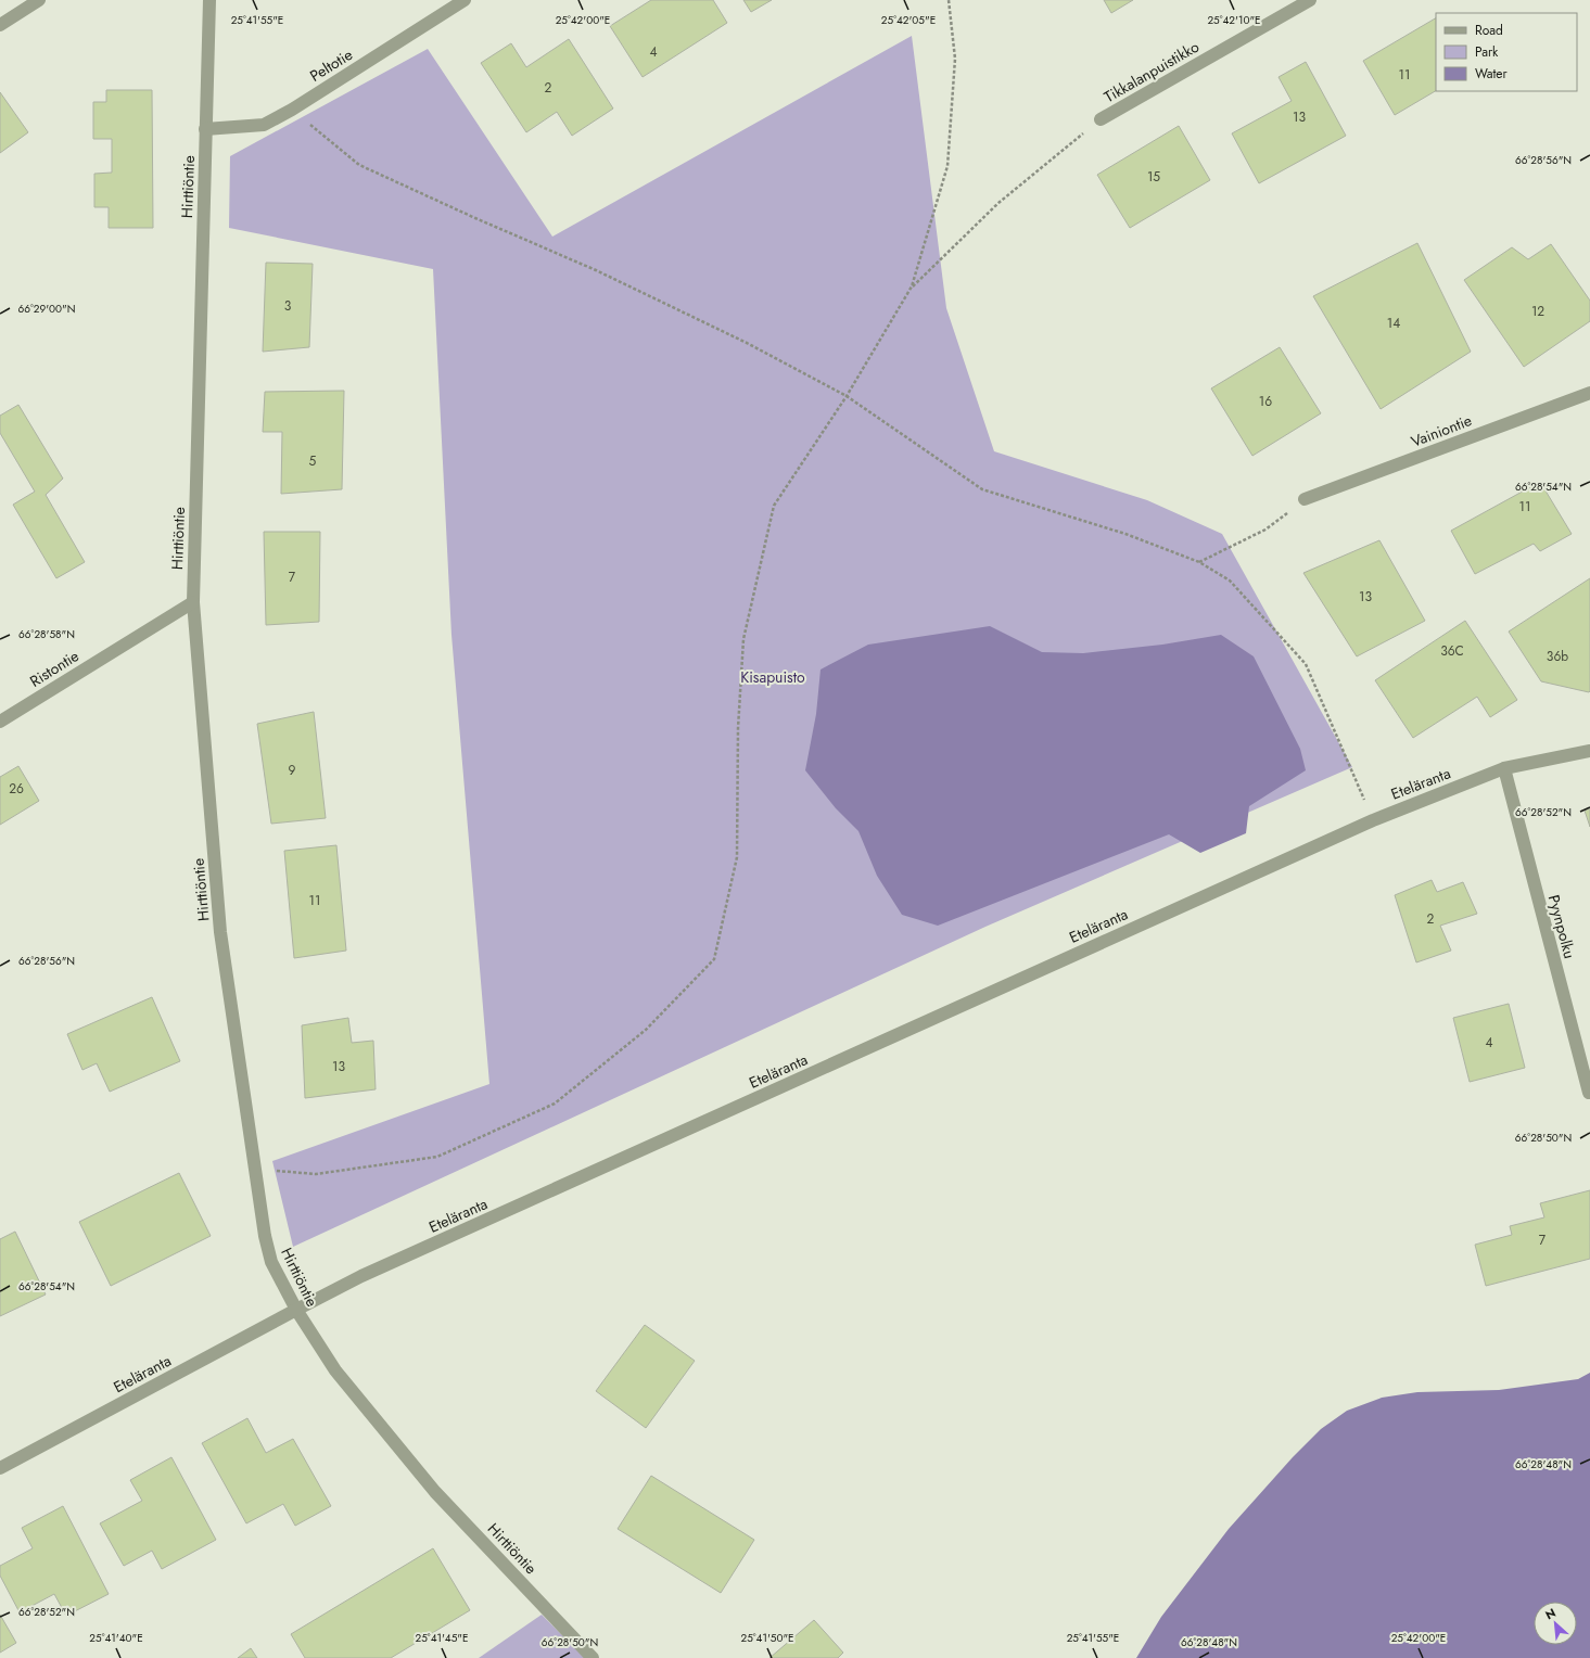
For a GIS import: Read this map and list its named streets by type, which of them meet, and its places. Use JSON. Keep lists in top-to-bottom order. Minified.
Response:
{"streets":{"street":["Peltotie","Tikkalanpuistikko","Hirttiöntie","Vainiontie","Ristontie","Eteläranta","Pyynpolku"]},"crossings":[["Peltotie","Hirttiöntie"],["Hirttiöntie","Ristontie"],["Hirttiöntie","Eteläranta"],["Eteläranta","Pyynpolku"]],"parks":["Kisapuisto"],"house_numbers":["4","11","2","13","15","3","12","14","16","5","11","7","13","36C","36b","9","26","11","2","4","13","7"],"legend":["Road","Park","Water"],"north":"top left","coordinates":["25°41'55\"E","25°42'00\"E","25°42'05\"E","25°42'10\"E","66°28'56\"N","66°29'00\"N","66°28'54\"N","66°28'58\"N","66°28'52\"N","66°28'50\"N","66°28'48\"N","25°41'40\"E","25°41'45\"E","25°41'50\"E"]}
